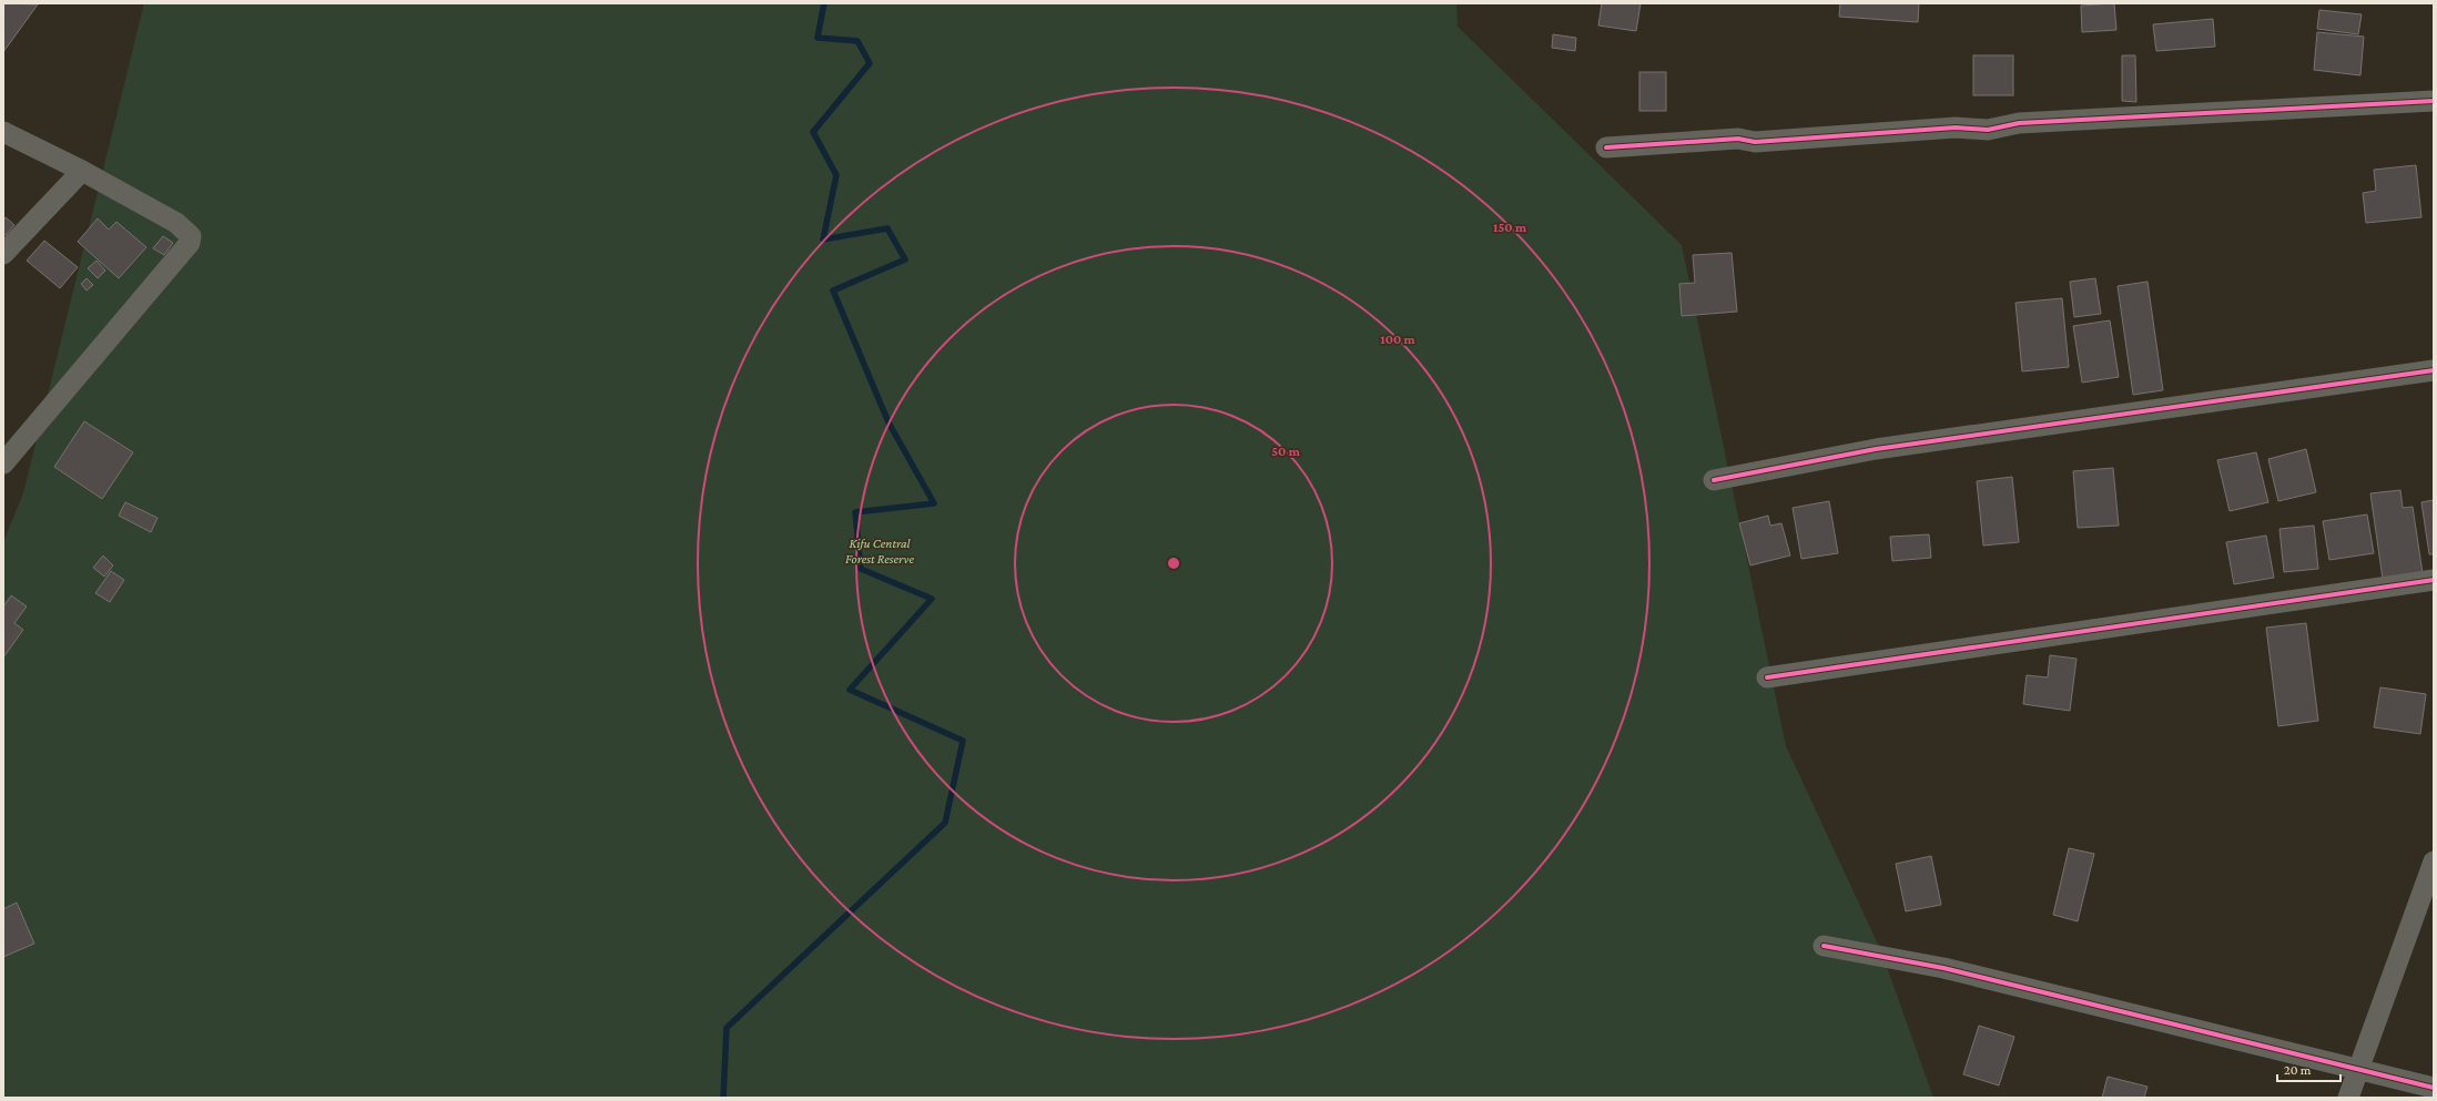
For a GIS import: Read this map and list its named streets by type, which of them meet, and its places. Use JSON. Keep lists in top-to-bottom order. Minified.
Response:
{"parks":["Kifu Central Forest Reserve"],"scale_bar":"20 m","rings":["150 m","100 m","50 m"]}
